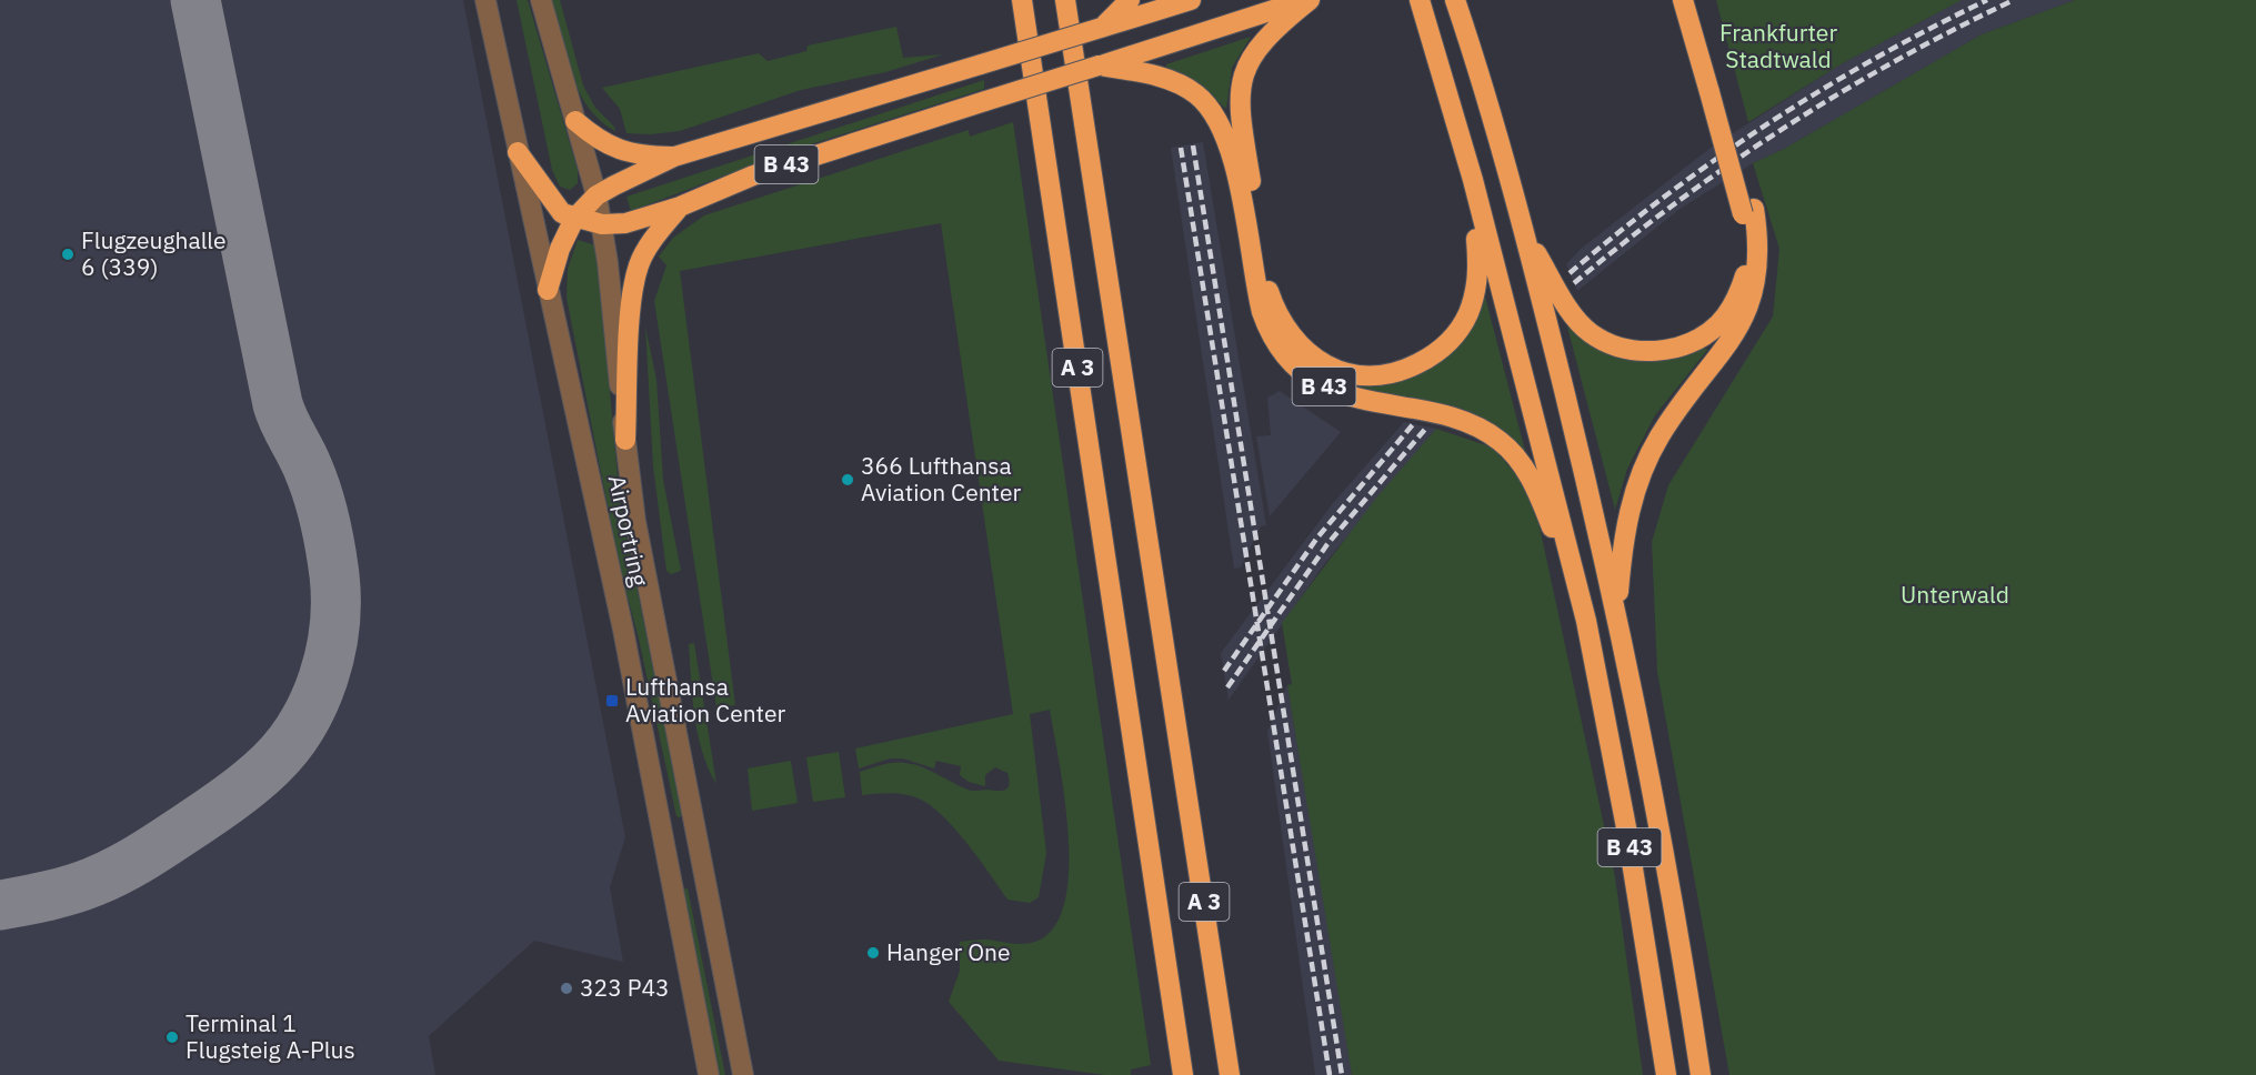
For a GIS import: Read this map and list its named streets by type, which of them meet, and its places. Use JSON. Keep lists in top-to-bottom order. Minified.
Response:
{"streets":{"highway":["B 43","A 3"],"street":["Airportring"]},"crossings":[["B 43","Airportring"]],"parks":["Frankfurter Stadtwald","Unterwald"],"places":{"other":["Flugzeughalle 6 (339)","366 Lufthansa Aviation Center","Hanger One","323 P43","Terminal 1 Flugsteig A-Plus"],"transit":["Lufthansa Aviation Center"]}}
